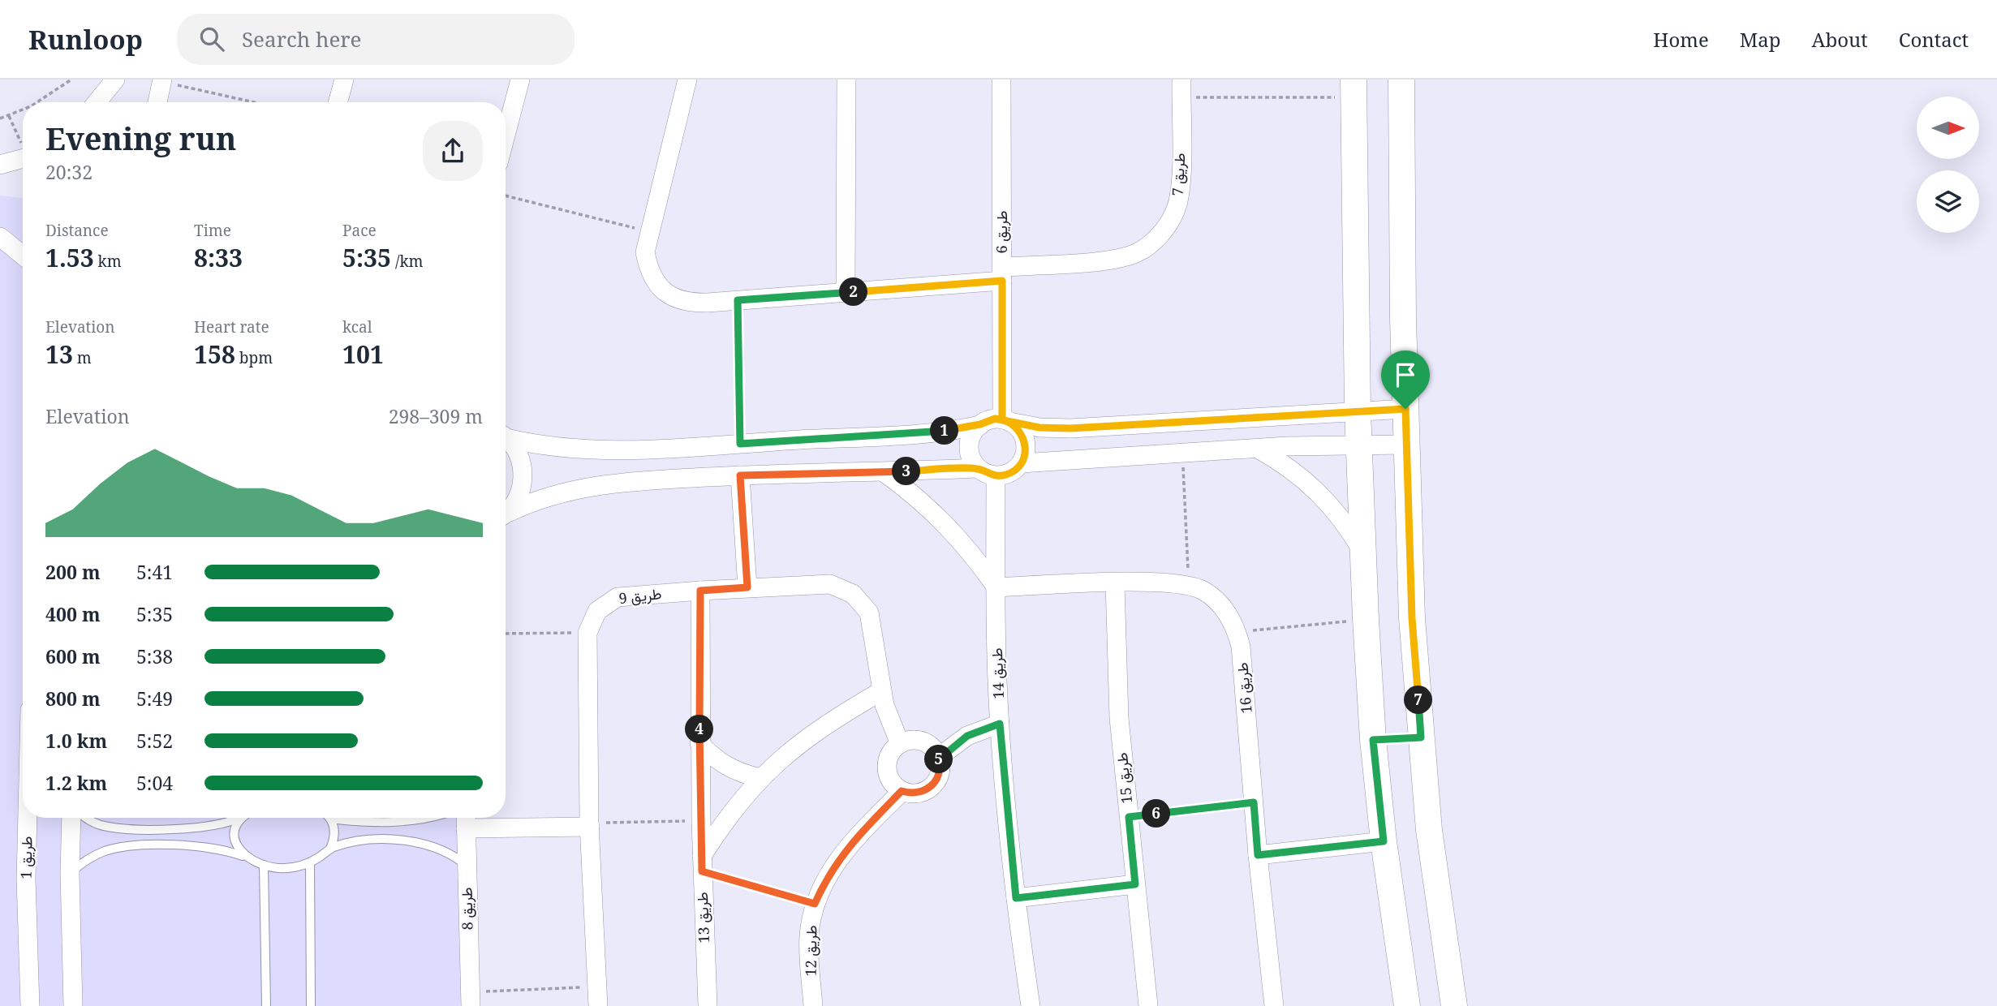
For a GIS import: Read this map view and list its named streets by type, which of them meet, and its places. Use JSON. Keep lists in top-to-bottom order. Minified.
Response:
{"streets":{"street":["طريق 7","طريق 6","طريق 9","طريق 14","طريق 16","طريق 15","طريق 1","طريق 8","طريق 13","طريق 12"]},"crossings":[["طريق 7","طريق 6"],["طريق 6","طريق 14"],["طريق 9","طريق 13"],["طريق 9","طريق 12"],["طريق 14","طريق 16"],["طريق 16","طريق 15"]],"north":"right","page":{"header":"Runloop","search":"Search here","nav":["Home","Map","About","Contact"],"heading":["Evening run","20:32"],"stats":[["Distance","1.53 km"],["Time","8:33"],["Pace","5:35 /km"],["Elevation","13 m"],["Heart rate","158 bpm"],["kcal","101"]],"pins":["2","1","3","7","4","5","6"],"chart":["Elevation","298–309 m"],"list":[{"name":"200 m","note":"5:41"},{"name":"400 m","note":"5:35"},{"name":"600 m","note":"5:38"},{"name":"800 m","note":"5:49"},{"name":"1.0 km","note":"5:52"},{"name":"1.2 km","note":"5:04"}]}}
